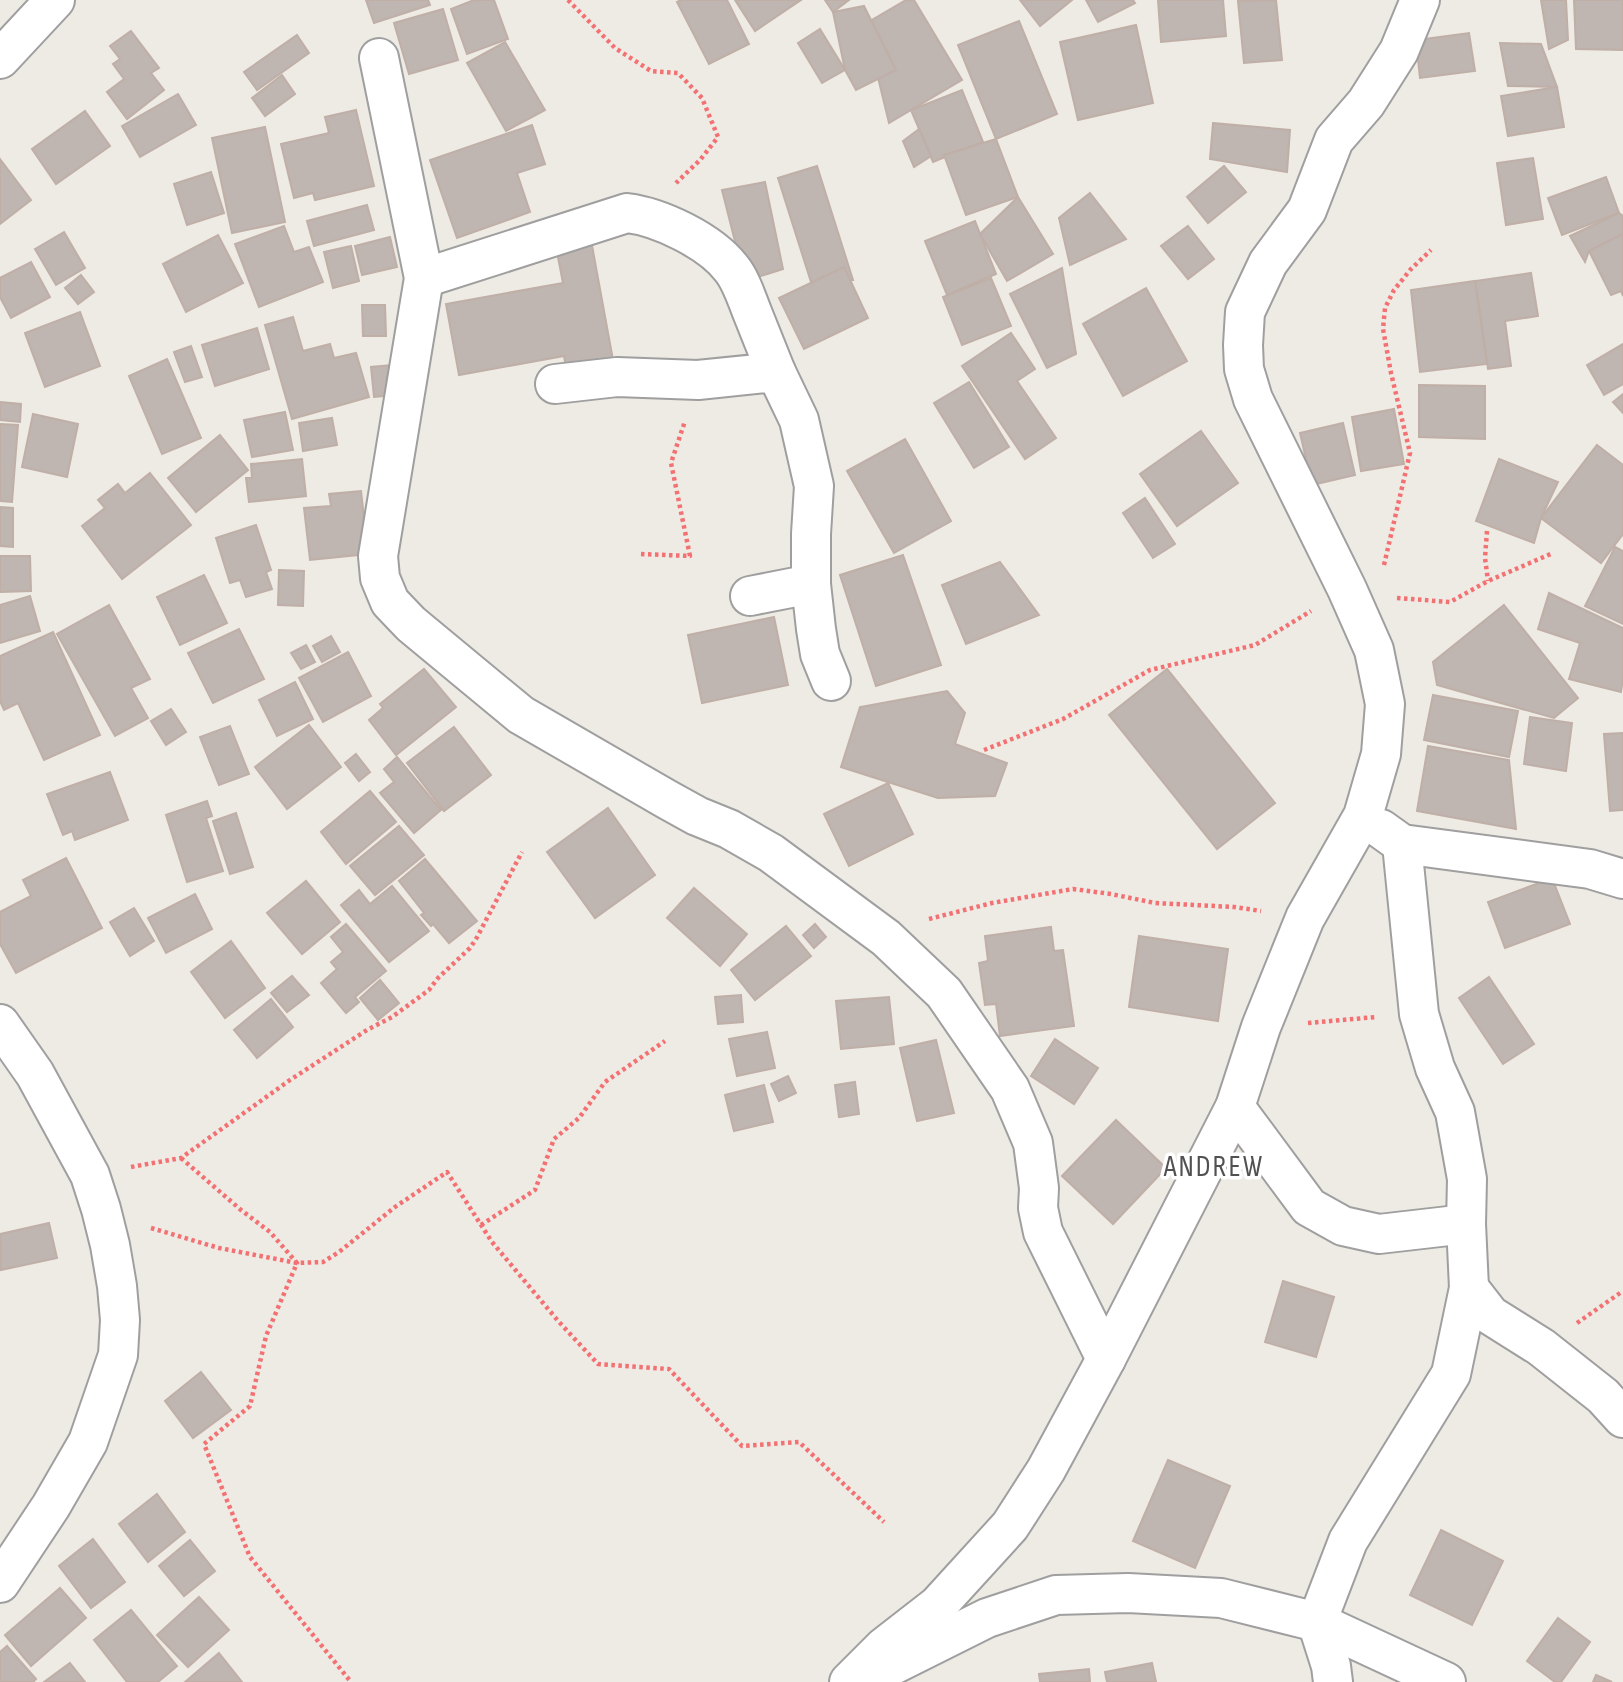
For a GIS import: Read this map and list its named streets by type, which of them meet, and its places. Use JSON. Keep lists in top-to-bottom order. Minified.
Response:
{"districts":["ANDREW"]}
